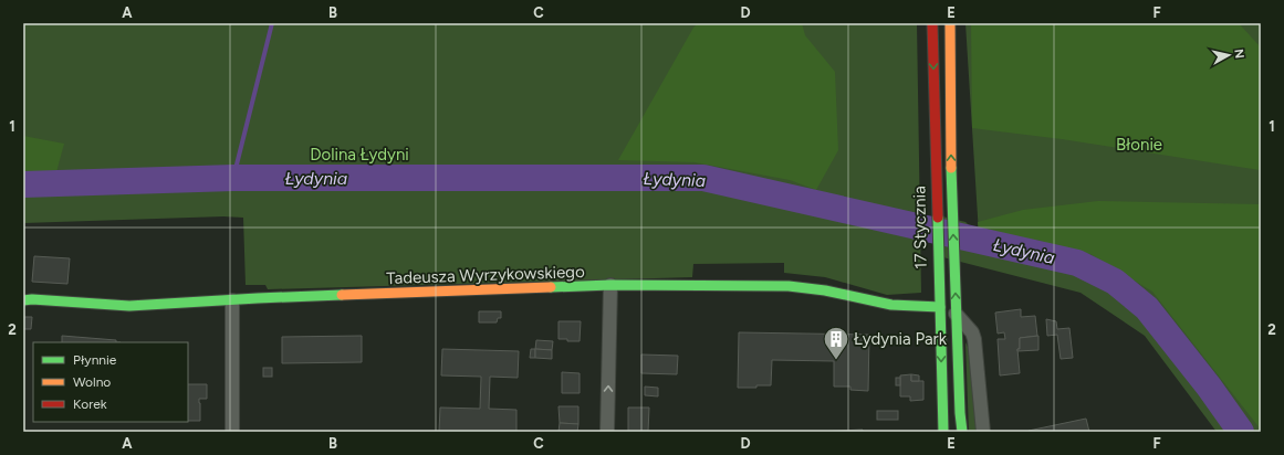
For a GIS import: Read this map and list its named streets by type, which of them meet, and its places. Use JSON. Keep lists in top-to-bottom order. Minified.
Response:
{"streets":{"street":["17 Stycznia","Tadeusza Wyrzykowskiego"]},"crossings":[["17 Stycznia","Tadeusza Wyrzykowskiego"]],"water":["Łydynia"],"parks":["Błonie","Dolina Łydyni"],"places":{"building":["Łydynia Park"]},"legend":["Płynnie","Wolno","Korek"],"north":"right","grid":{"columns":["A","B","C","D","E","F"],"rows":["1","2"]}}
